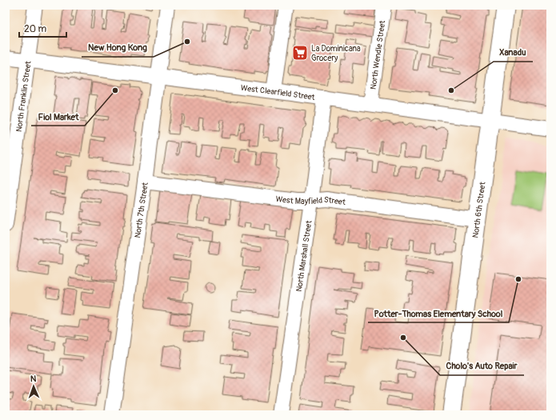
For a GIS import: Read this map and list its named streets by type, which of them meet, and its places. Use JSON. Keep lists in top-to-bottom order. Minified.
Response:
{"streets":{"street":["North Wendle Street","West Clearfield Street","North Franklin Street","West Mayfield Street","North 6th Street","North 7th Street","North Marshall Street"]},"crossings":[["North Wendle Street","West Clearfield Street"],["West Clearfield Street","North Franklin Street"],["West Clearfield Street","North 6th Street"],["West Clearfield Street","North 7th Street"],["West Clearfield Street","North Marshall Street"],["West Mayfield Street","North 6th Street"],["West Mayfield Street","North 7th Street"],["West Mayfield Street","North Marshall Street"]],"places":{"other":["New Hong Kong","Fiol Market","Xanadu","Potter-Thomas Elementary School","Cholo's Auto Repair"],"supermarket":["La Dominicana Grocery"]},"scale_bar":"20 m","north":"top"}
